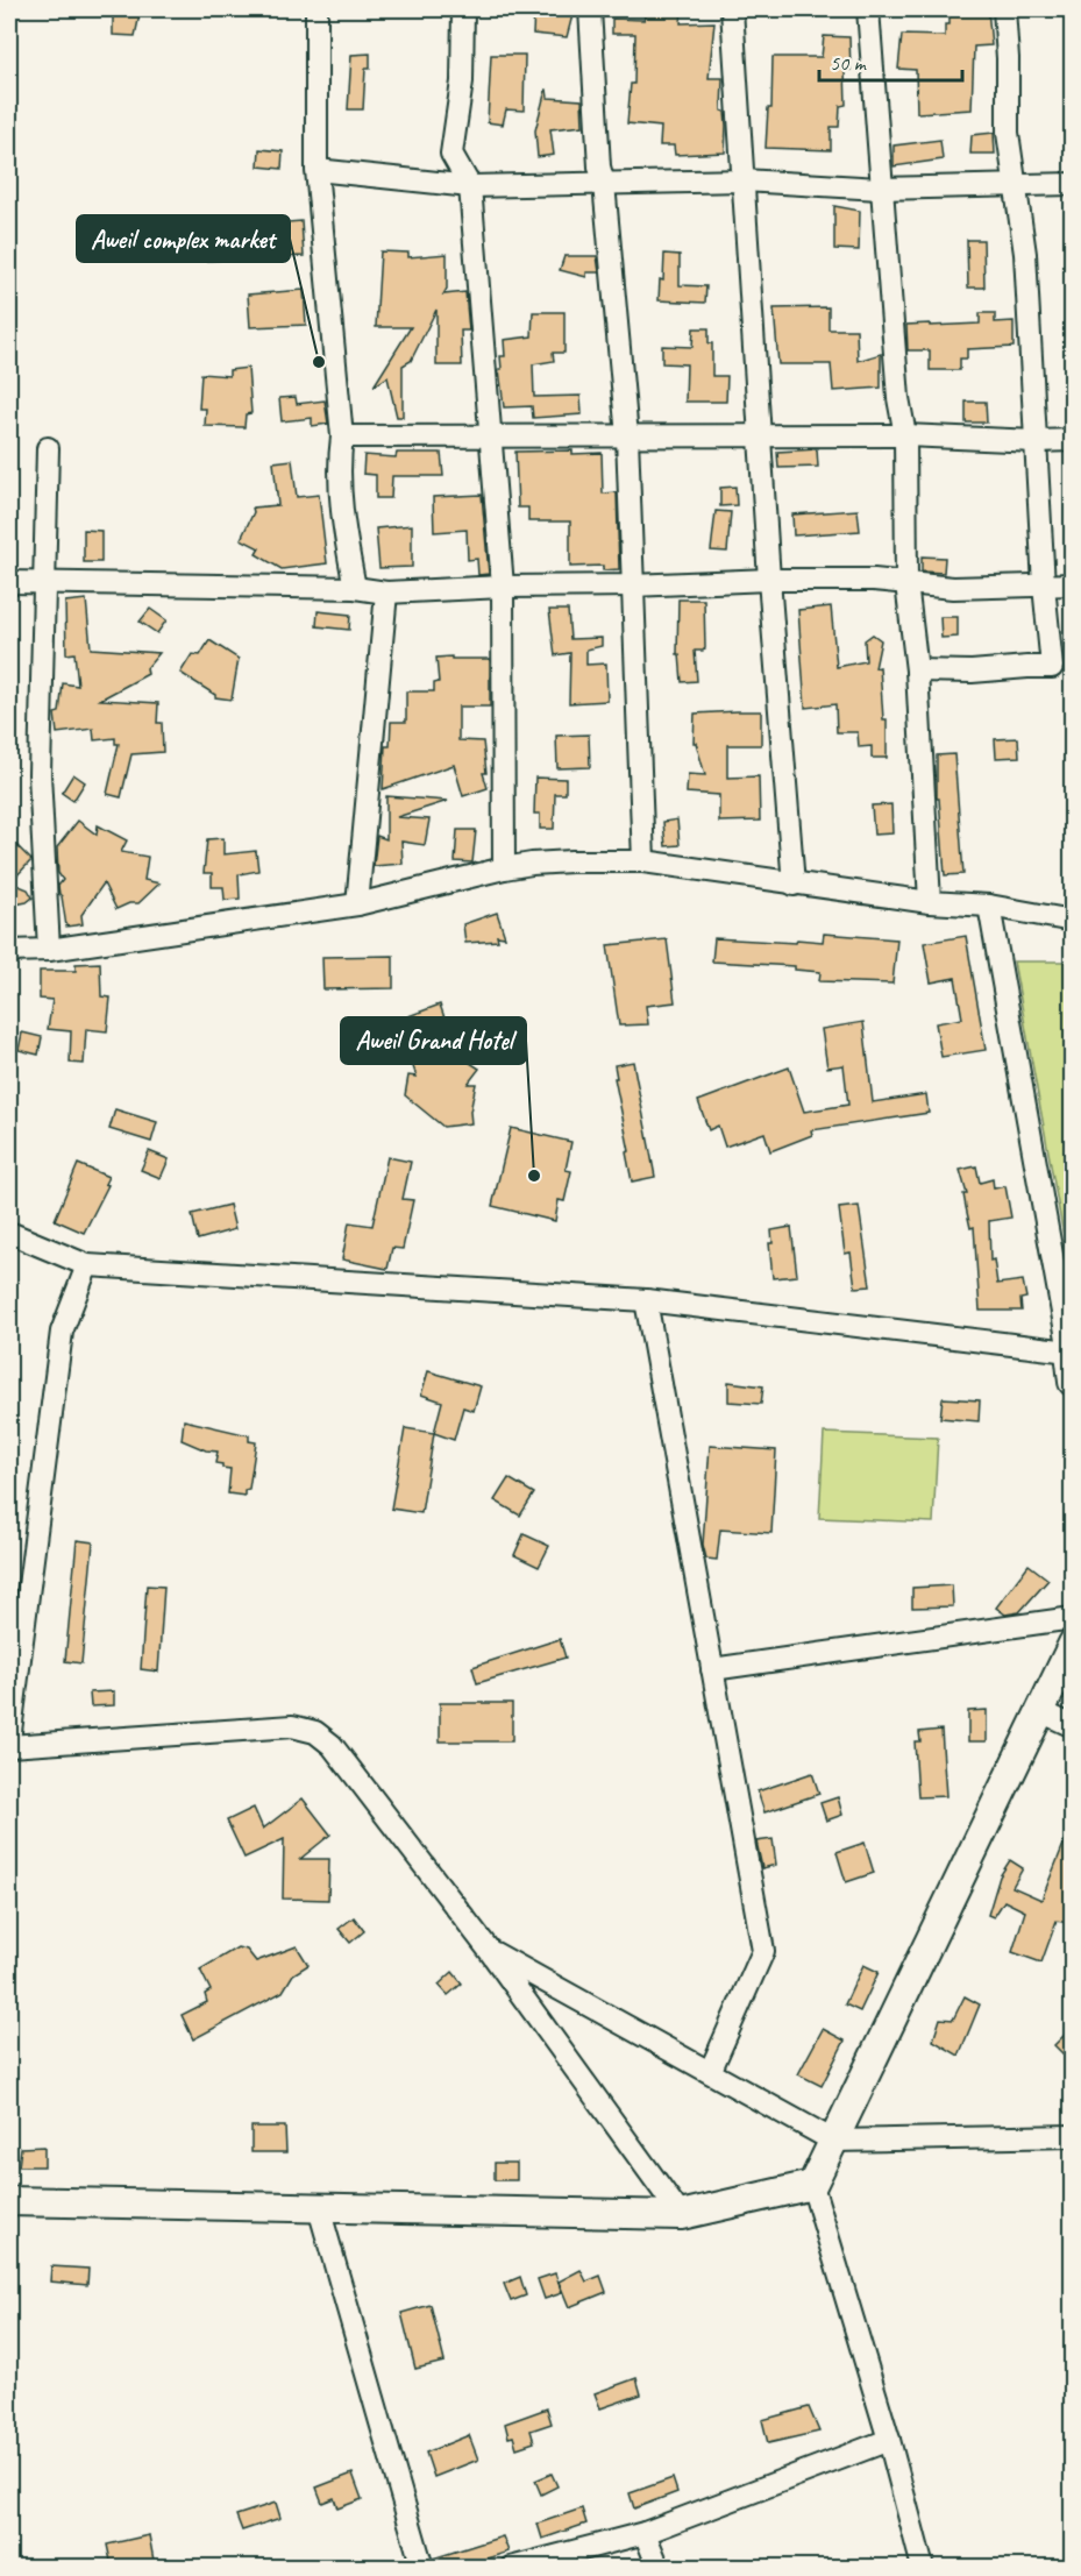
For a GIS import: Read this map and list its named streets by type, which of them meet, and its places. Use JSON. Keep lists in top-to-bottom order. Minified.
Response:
{"places":["Aweil complex market","Aweil Grand Hotel"],"scale_bar":"50 m"}
